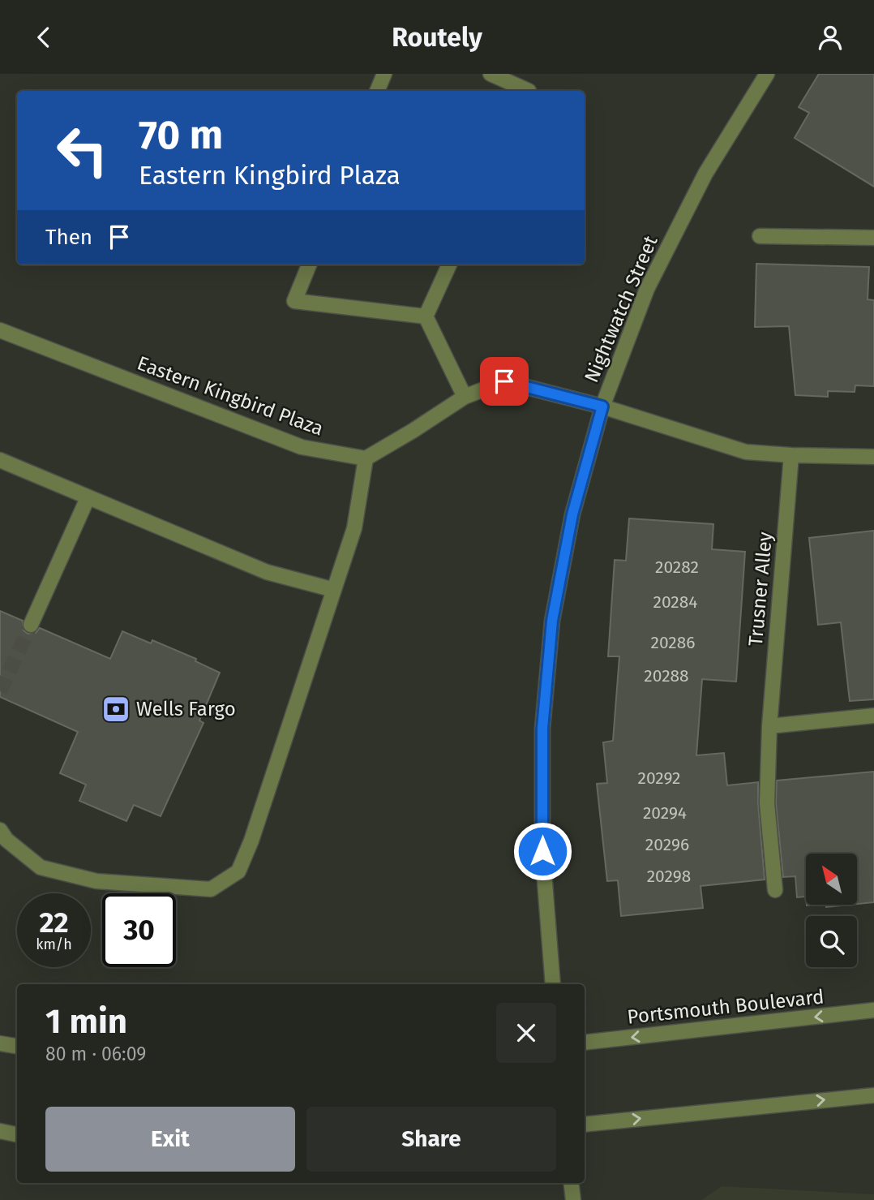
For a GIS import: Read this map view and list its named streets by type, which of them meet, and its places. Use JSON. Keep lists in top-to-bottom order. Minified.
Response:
{"streets":{"street":["Nightwatch Street","Eastern Kingbird Plaza","Trusner Alley","Portsmouth Boulevard"]},"places":{"bank":["Wells Fargo"]},"house_numbers":["20282","20284","20286","20288","20292","20294","20296","20298"],"north":"top left","page":{"header":"Routely","turn":["70 m","Eastern Kingbird Plaza"],"then":"Then","speed":"22 km/h","limit":"30","heading":["1 min","80 m · 06:09"],"buttons":["Exit","Share"]}}
